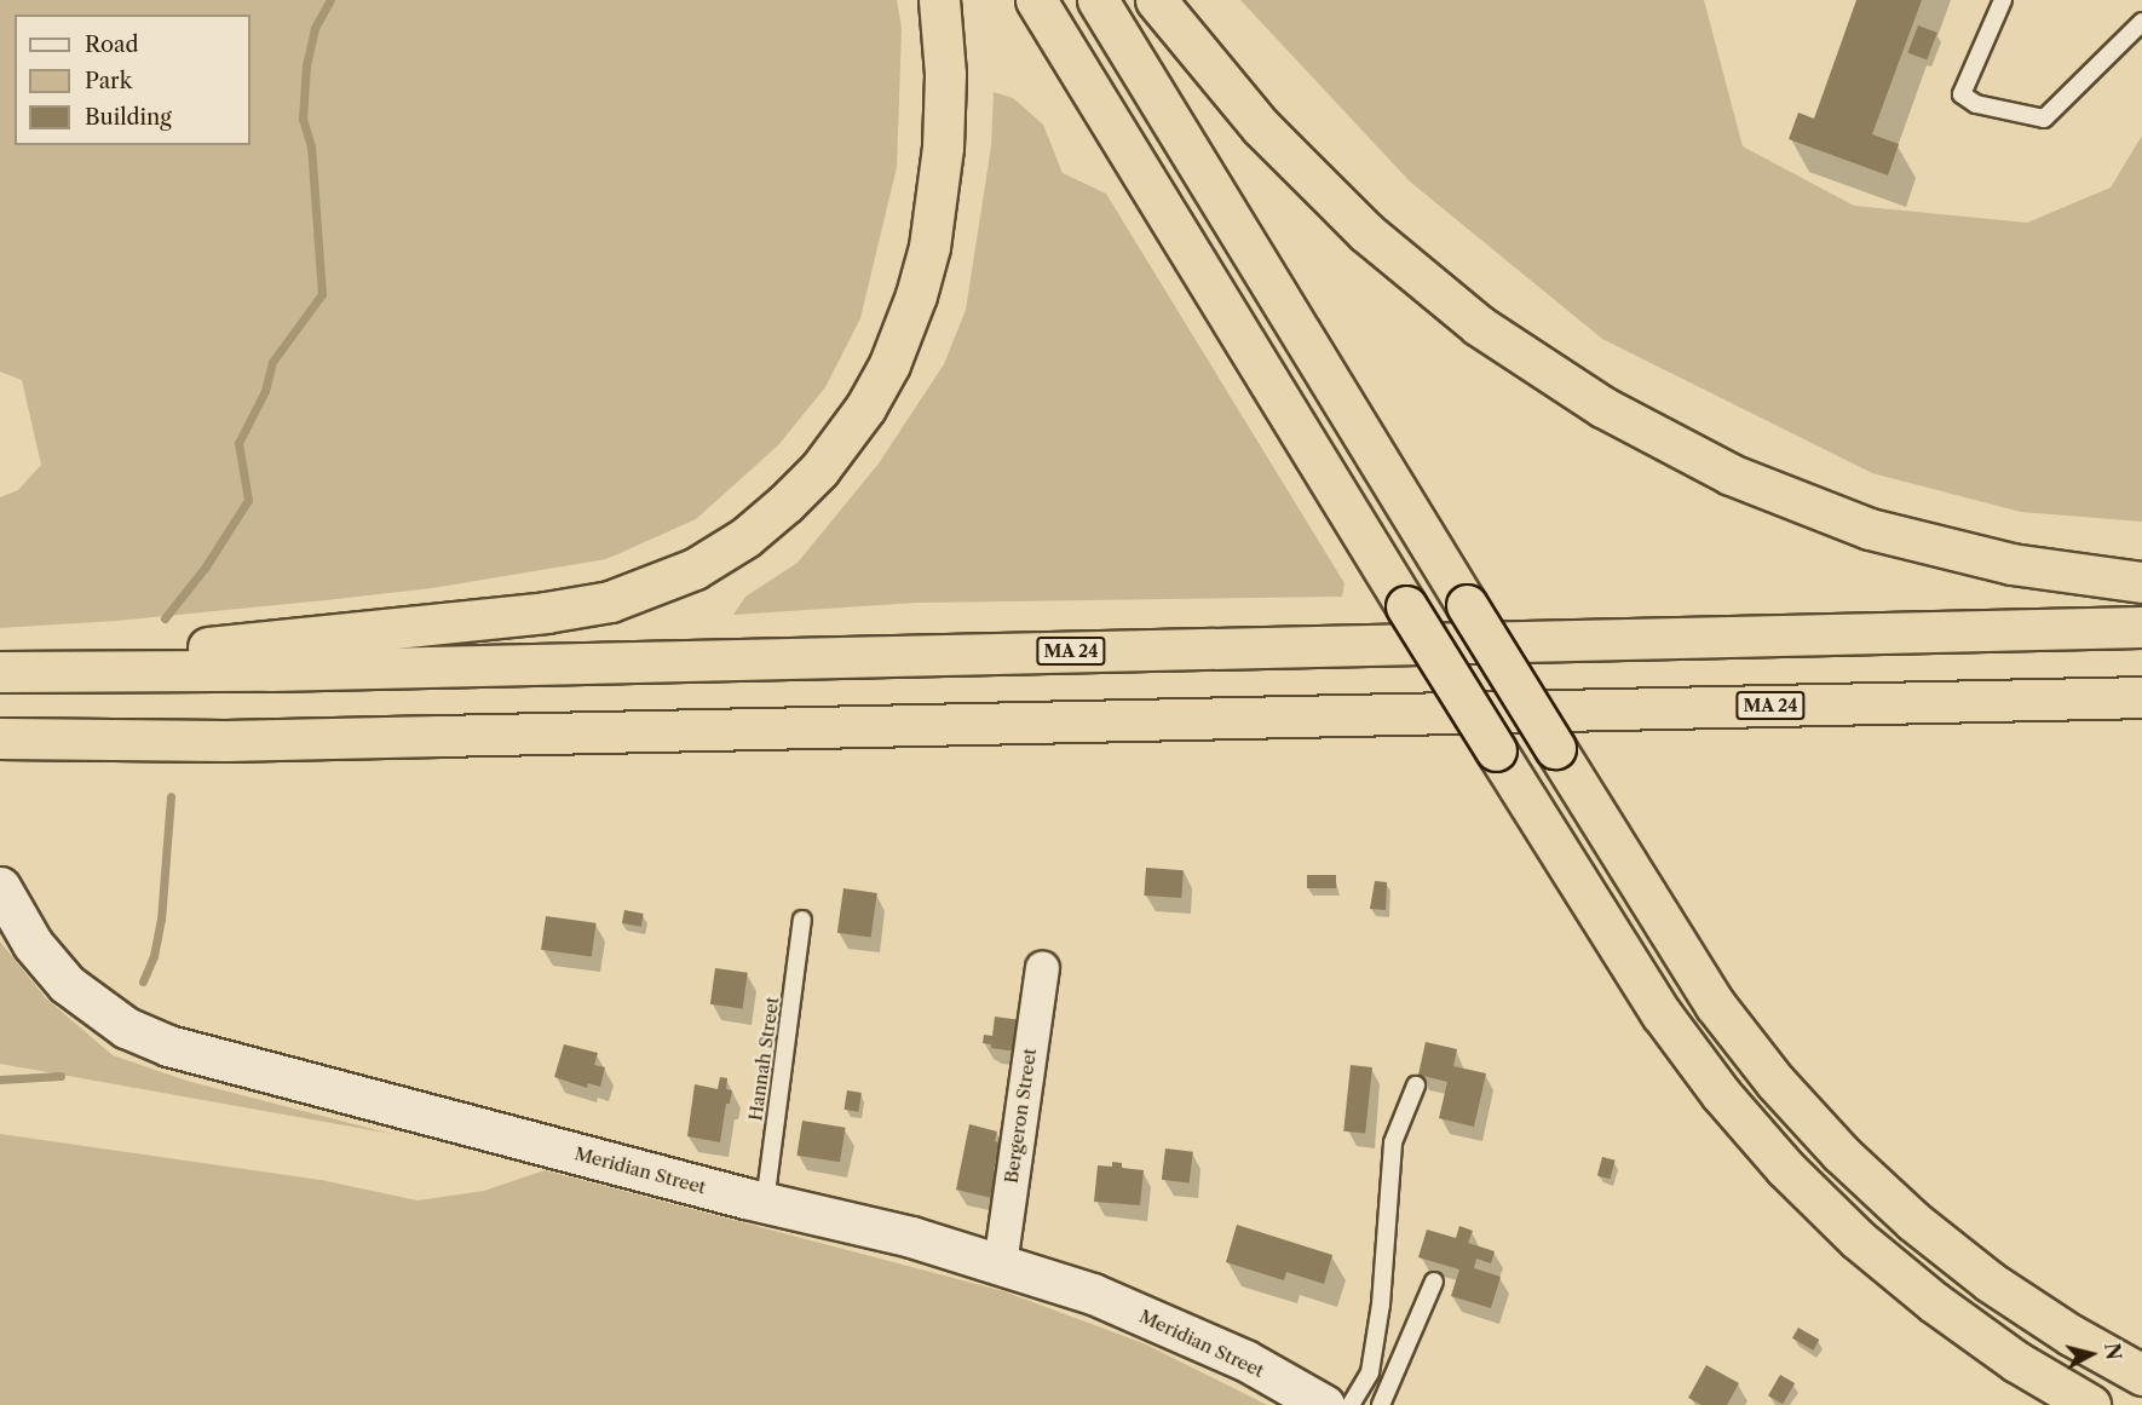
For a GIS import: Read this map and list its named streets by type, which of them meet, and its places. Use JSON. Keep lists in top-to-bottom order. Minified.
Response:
{"streets":{"highway":["MA 24"],"street":["Bergeron Street","Meridian Street"],"lane":["Hannah Street"]},"crossings":[["Hannah Street","Meridian Street"],["Bergeron Street","Meridian Street"]],"legend":["Road","Park","Building"],"north":"right"}
